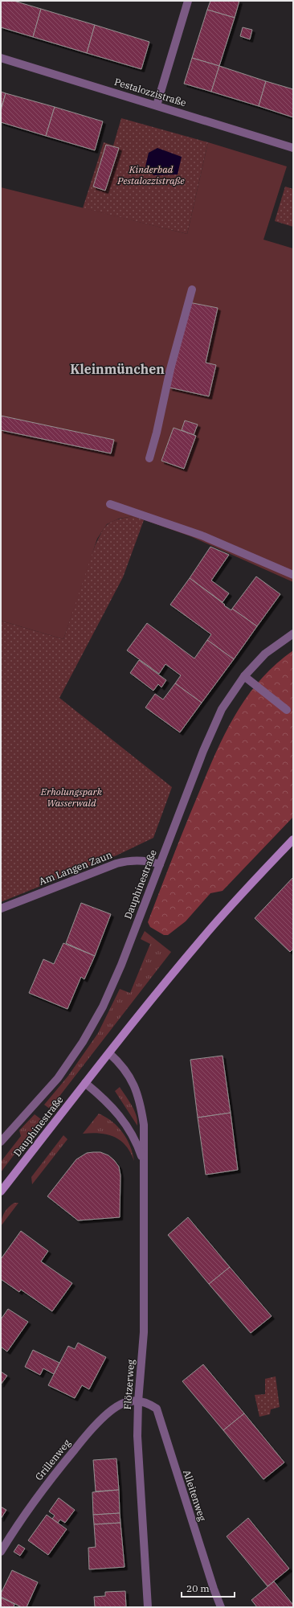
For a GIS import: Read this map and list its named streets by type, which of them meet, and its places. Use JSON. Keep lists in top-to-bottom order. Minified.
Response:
{"streets":{"main road":["Dauphinestraße"],"street":["Pestalozzistraße","Am Langen Zaun","Flötzerweg","Grillenweg","Alleitenweg"]},"crossings":[["Am Langen Zaun","Dauphinestraße"],["Dauphinestraße","Flötzerweg"],["Flötzerweg","Grillenweg"],["Flötzerweg","Alleitenweg"],["Grillenweg","Alleitenweg"]],"districts":["Kleinmünchen"],"parks":["Kinderbad Pestalozzistraße","Erholungspark Wasserwald"],"scale_bar":"20 m"}
